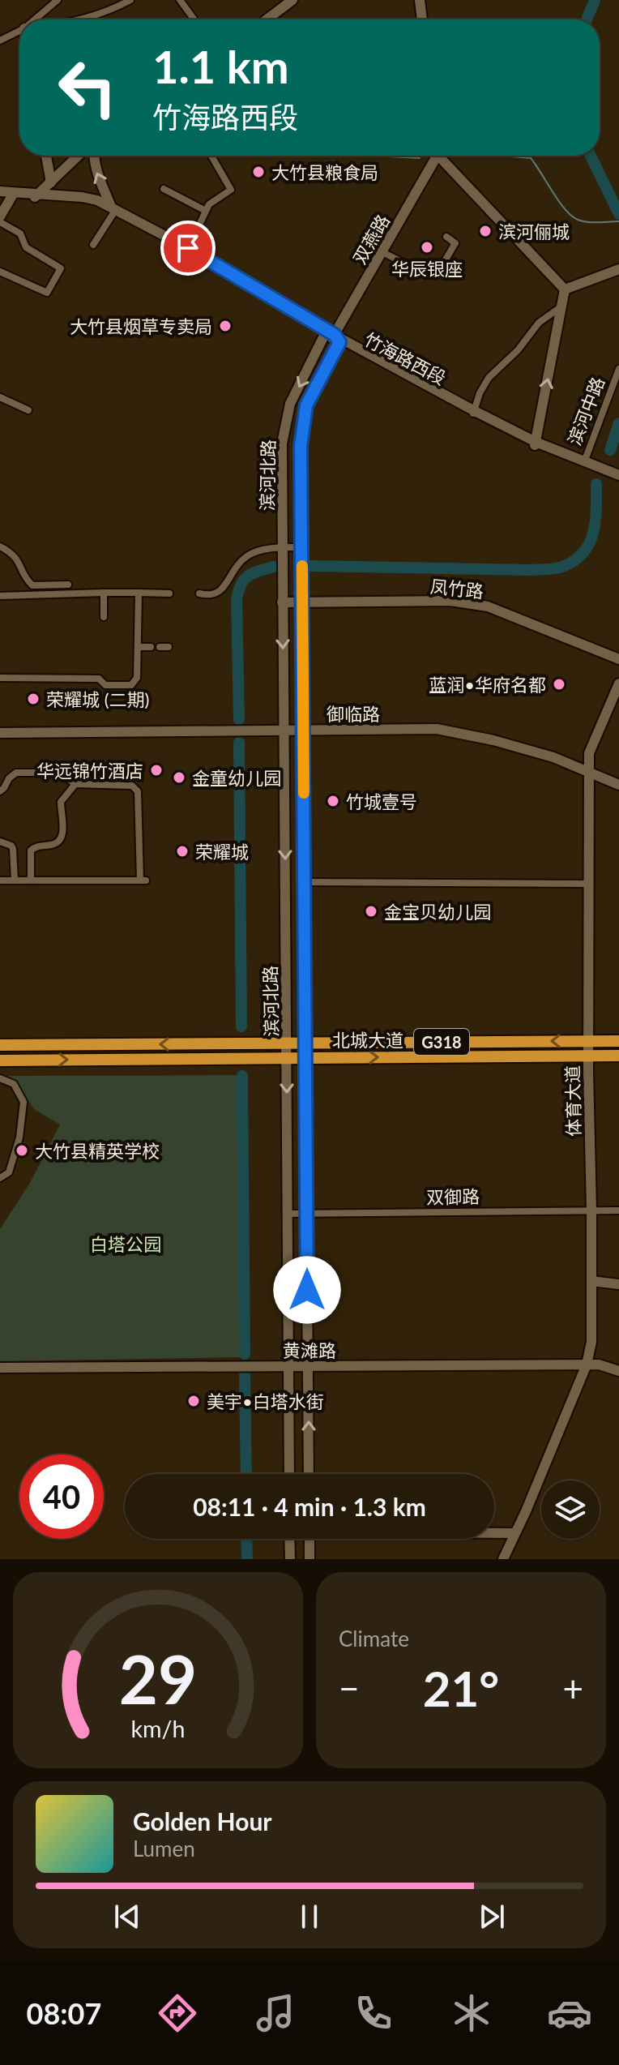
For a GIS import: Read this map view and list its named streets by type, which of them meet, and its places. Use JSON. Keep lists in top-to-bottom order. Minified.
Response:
{"streets":{"highway":["北城大道","G318"],"street":["双燕路","竹海路西段","滨河中路","滨河北路","凤竹路","御临路","体育大道","双御路","黄滩路"]},"crossings":[["双燕路","竹海路西段"],["双燕路","滨河北路"],["竹海路西段","滨河中路"],["竹海路西段","滨河北路"],["滨河北路","凤竹路"],["滨河北路","御临路"],["滨河北路","北城大道"],["滨河北路","双御路"],["滨河北路","黄滩路"],["御临路","体育大道"],["北城大道","体育大道"],["体育大道","双御路"],["体育大道","黄滩路"]],"parks":["白塔公园"],"places":["大竹县粮食局","滨河俪城","华辰银座","大竹县烟草专卖局","蓝润•华府名都","荣耀城 (二期)","华远锦竹酒店","金童幼儿园","竹城壹号","荣耀城","金宝贝幼儿园","大竹县精英学校","美宇•白塔水街"],"page":{"turn":["1.1 km","竹海路西段"],"limit":"40","trip":"08:11 · 4 min · 1.3 km","tile":"Climate","heat":["−","21°","+"],"song":["Golden Hour","Lumen"],"tabs":"08:07","gauge":["29","km/h"]}}
